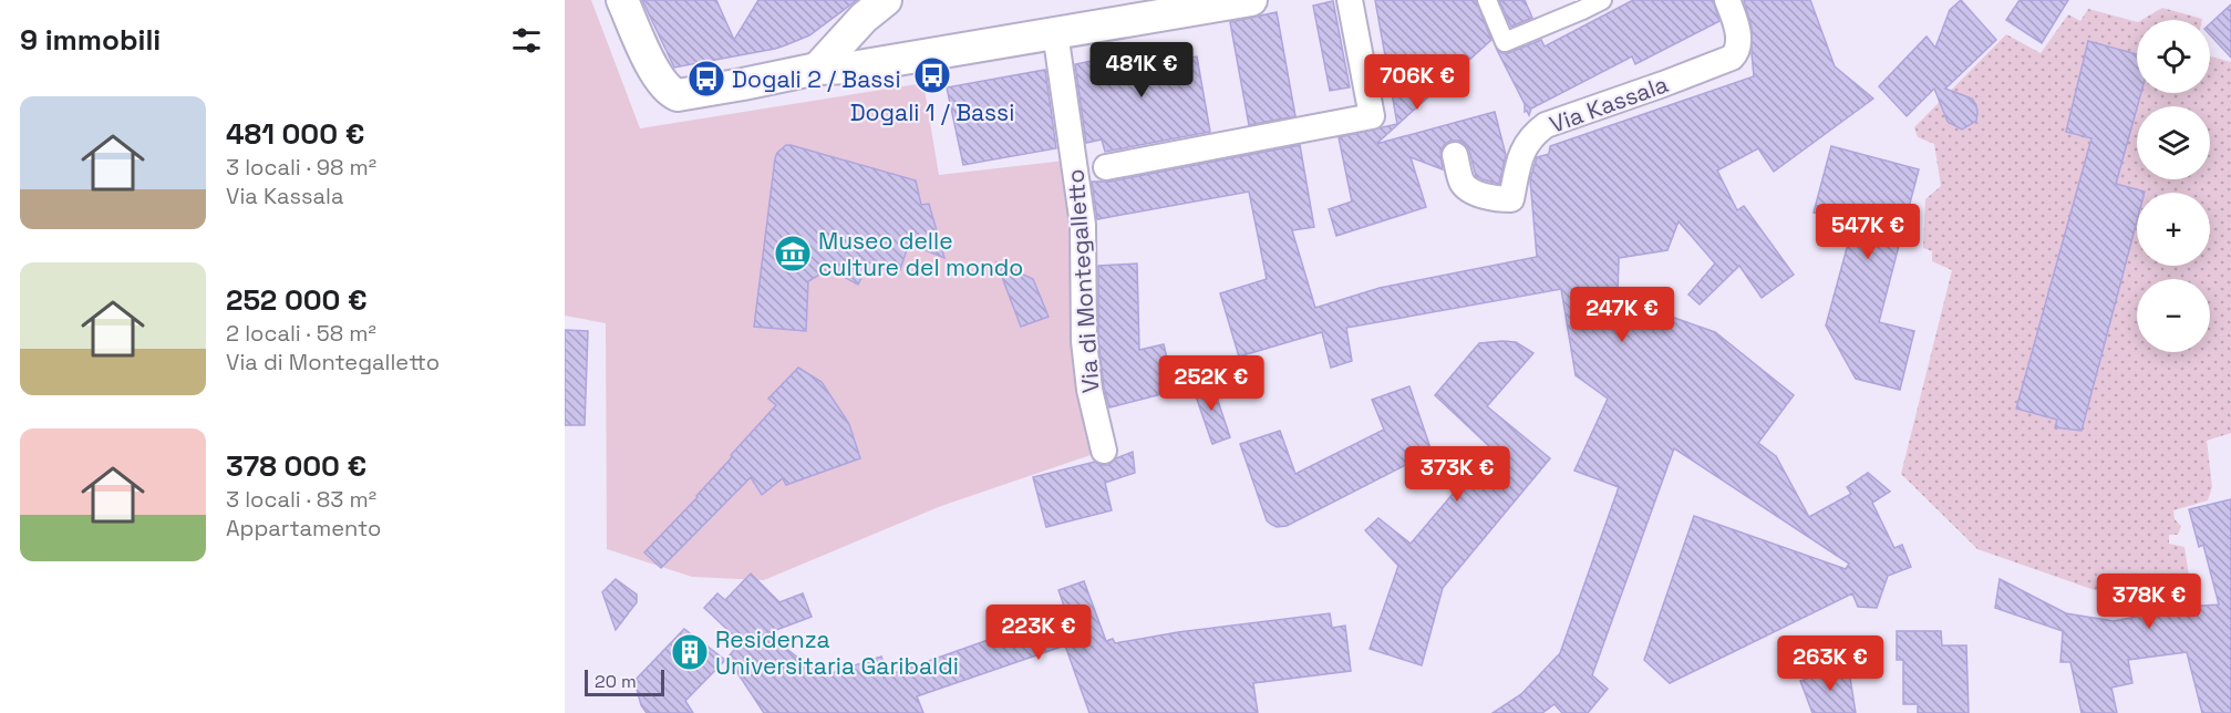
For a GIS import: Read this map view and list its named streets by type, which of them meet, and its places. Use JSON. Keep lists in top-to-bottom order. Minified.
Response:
{"streets":{"street":["Via Kassala","Via di Montegalletto"]},"places":{"bus stop":["Dogali 1 / Bassi","Dogali 2 / Bassi"],"museum":["Museo delle culture del mondo"],"building":["Residenza Universitaria Garibaldi"]},"scale_bar":"20 m","page":{"heading":"9 immobili","map_buttons":["+","−"],"price":["481K €","706K €","547K €","247K €","252K €","373K €","378K €","223K €","263K €"],"list":[{"name":"481 000 €","note":"3 locali · 98 m² · Via Kassala"},{"name":"252 000 €","note":"2 locali · 58 m² · Via di Montegalletto"},{"name":"378 000 €","note":"3 locali · 83 m² · Appartamento"}],"scale":"20 m"}}
